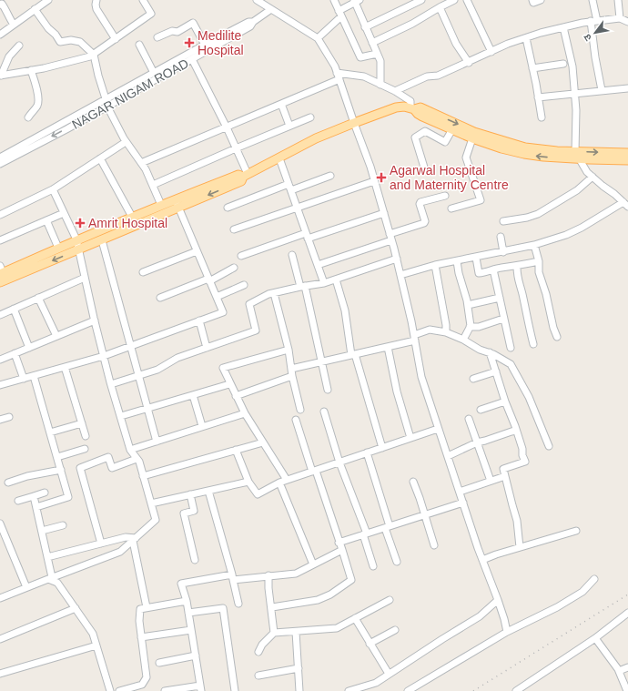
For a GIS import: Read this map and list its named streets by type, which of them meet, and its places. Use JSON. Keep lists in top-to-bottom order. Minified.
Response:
{"streets":{"street":["NAGAR NIGAM ROAD"]},"places":{"health":["Medilite Hospital","Agarwal Hospital and Maternity Centre","Amrit Hospital"]},"north":"bottom left"}
